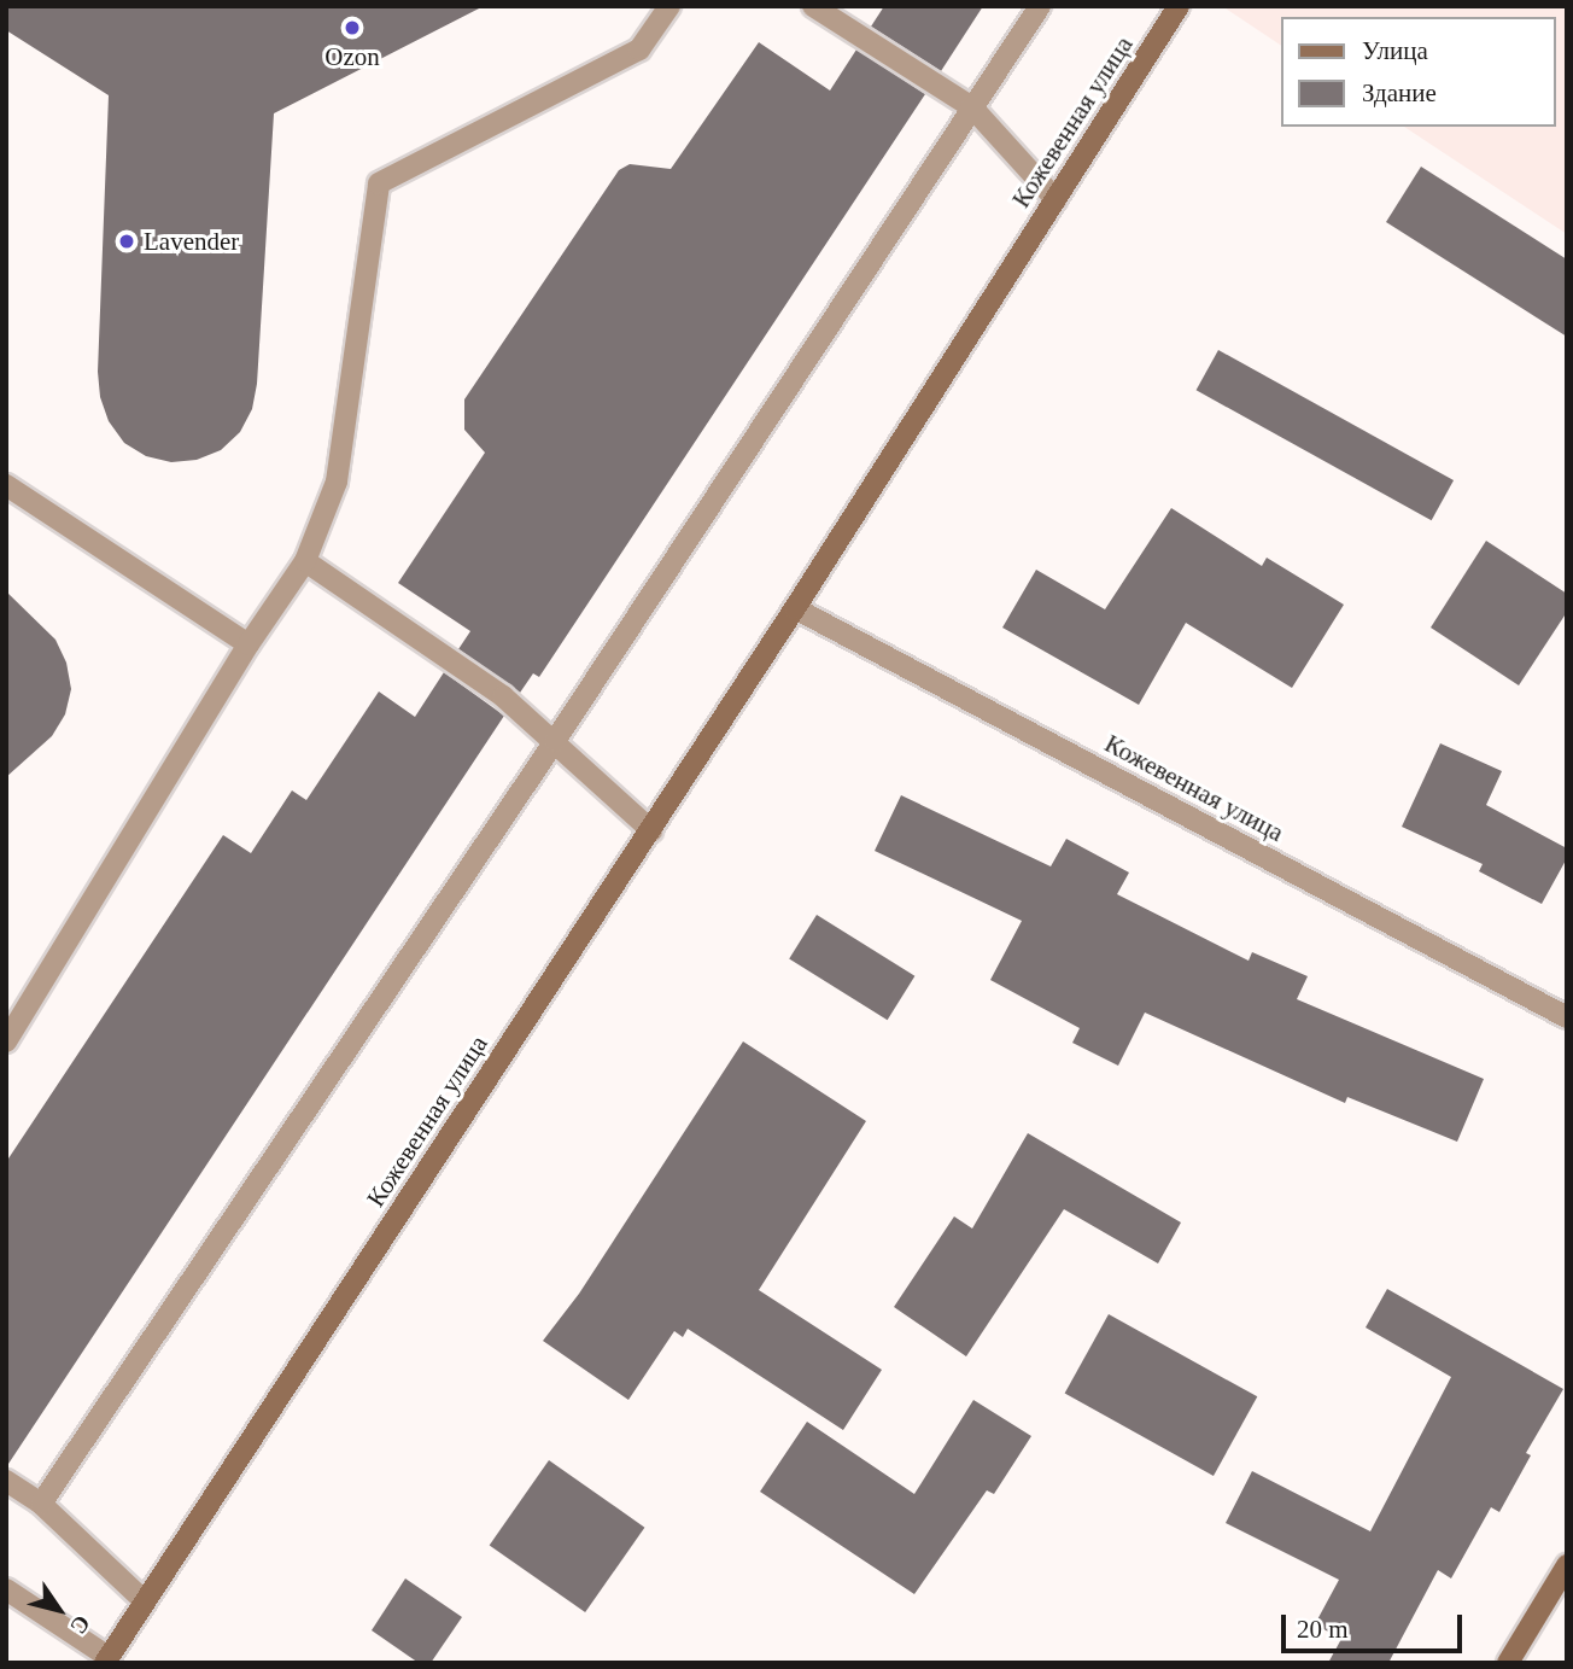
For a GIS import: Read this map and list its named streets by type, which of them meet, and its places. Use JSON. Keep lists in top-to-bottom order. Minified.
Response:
{"streets":{"main road":["Кожевенная улица"]},"places":["Ozon","Lavender"],"legend":["Улица","Здание"],"scale_bar":"20 m","north":"bottom right"}
